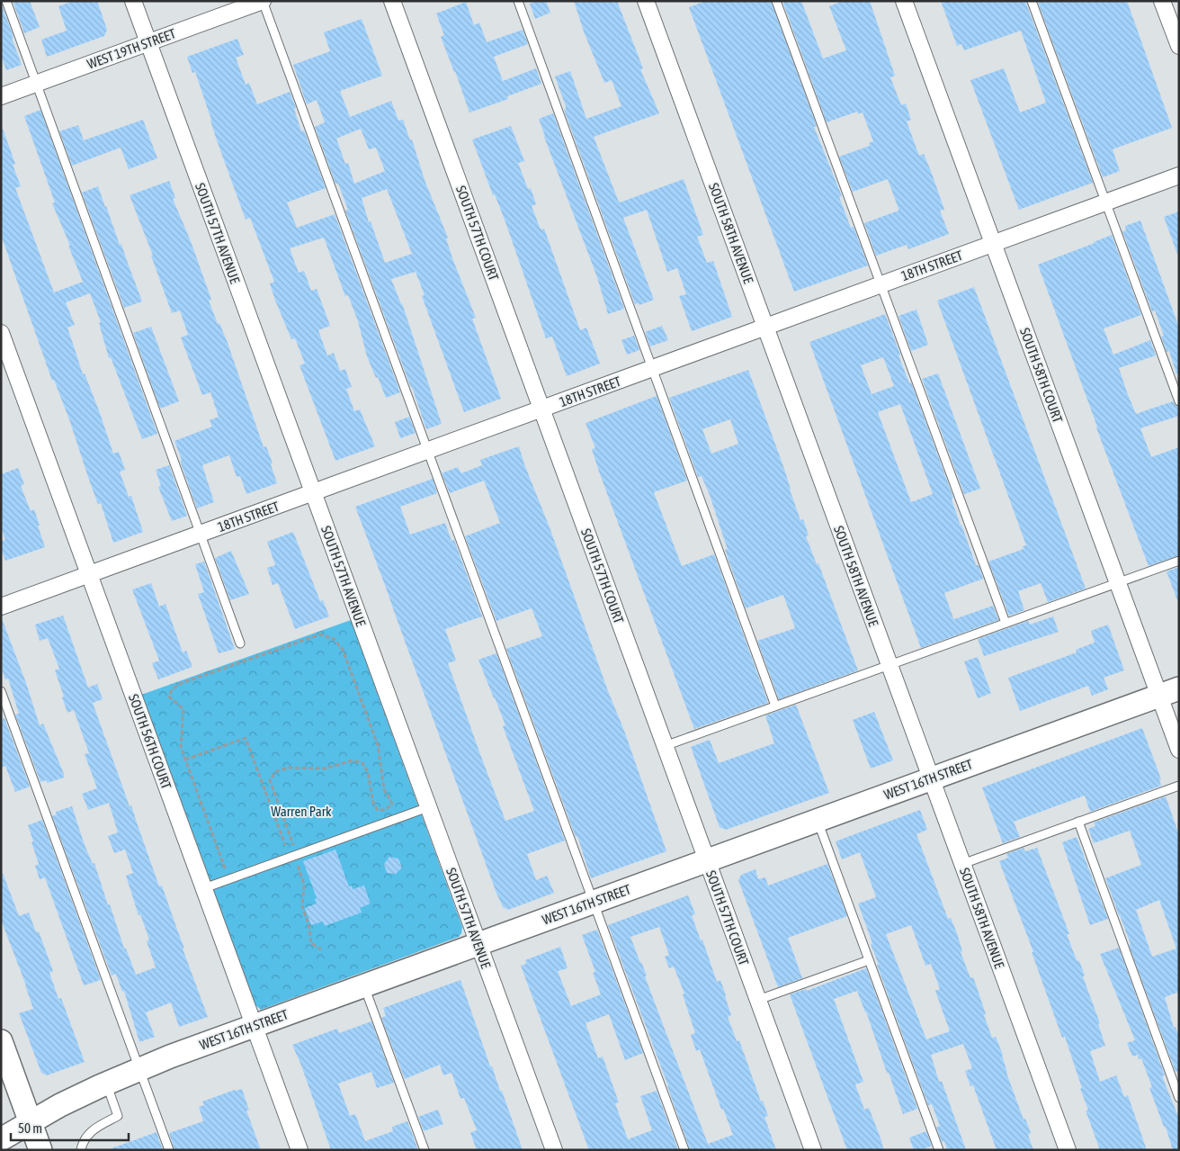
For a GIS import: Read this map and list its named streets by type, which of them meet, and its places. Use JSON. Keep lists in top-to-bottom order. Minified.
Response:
{"streets":{"street":["WEST 19TH STREET","SOUTH 57TH AVENUE","SOUTH 57TH COURT","SOUTH 58TH AVENUE","18TH STREET","SOUTH 58TH COURT","SOUTH 56TH COURT","WEST 16TH STREET"]},"crossings":[["WEST 19TH STREET","SOUTH 57TH AVENUE"],["SOUTH 57TH AVENUE","18TH STREET"],["SOUTH 57TH AVENUE","WEST 16TH STREET"],["SOUTH 57TH COURT","18TH STREET"],["SOUTH 57TH COURT","WEST 16TH STREET"],["SOUTH 58TH AVENUE","18TH STREET"],["SOUTH 58TH AVENUE","WEST 16TH STREET"],["18TH STREET","SOUTH 58TH COURT"],["18TH STREET","SOUTH 56TH COURT"],["SOUTH 58TH COURT","WEST 16TH STREET"],["SOUTH 56TH COURT","WEST 16TH STREET"]],"parks":["Warren Park"],"scale_bar":"50 m"}
